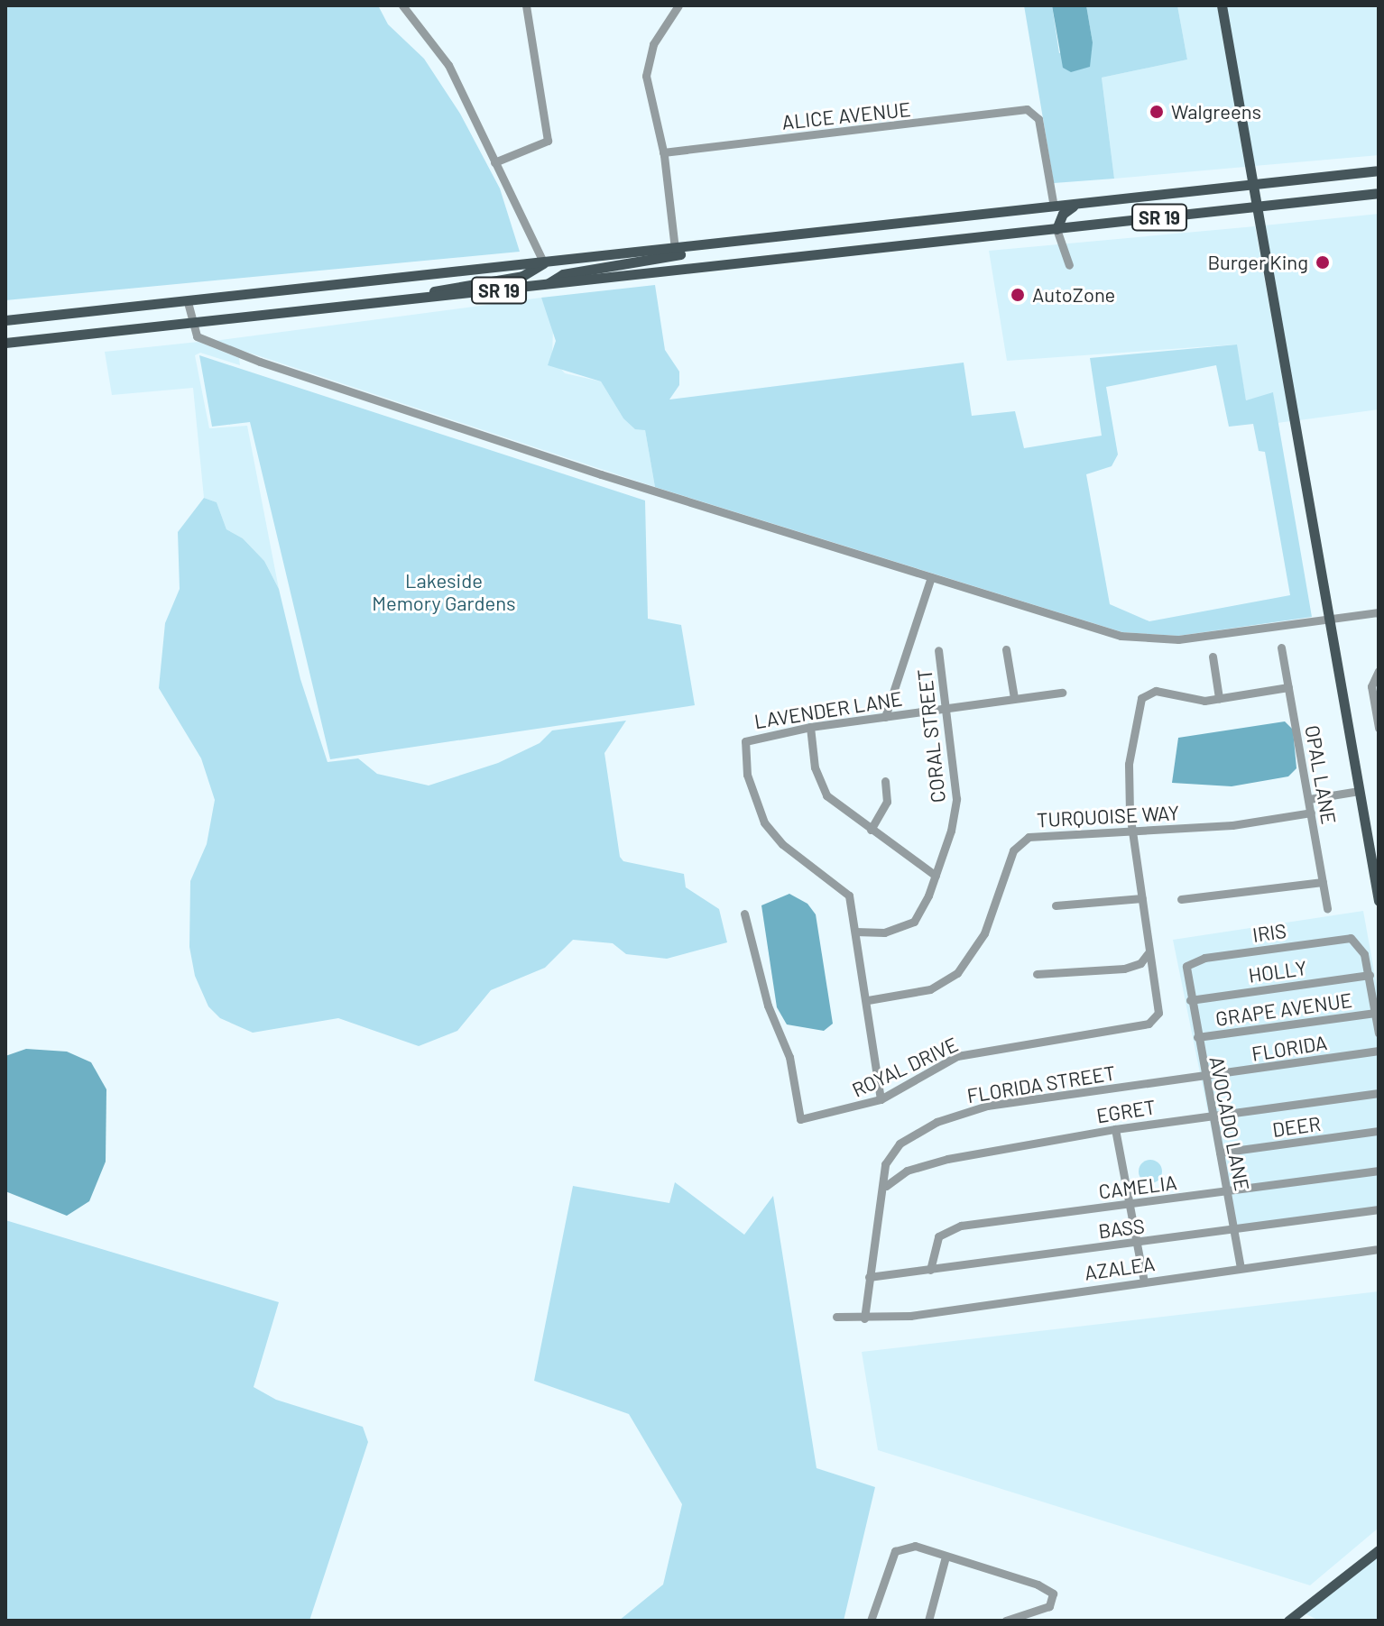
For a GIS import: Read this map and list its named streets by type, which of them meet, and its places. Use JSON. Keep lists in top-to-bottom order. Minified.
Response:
{"streets":{"main road":["SR 19"],"street":["ALICE AVENUE","LAVENDER LANE","CORAL STREET","OPAL LANE","TURQUOISE WAY","IRIS","HOLLY","GRAPE AVENUE","FLORIDA","ROYAL DRIVE","FLORIDA STREET","EGRET","AVOCADO LANE","DEER","CAMELIA","BASS","AZALEA"]},"crossings":[["ALICE AVENUE","SR 19"],["LAVENDER LANE","CORAL STREET"],["LAVENDER LANE","TURQUOISE WAY"],["LAVENDER LANE","ROYAL DRIVE"],["OPAL LANE","TURQUOISE WAY"],["TURQUOISE WAY","ROYAL DRIVE"],["IRIS","HOLLY"],["IRIS","AVOCADO LANE"],["HOLLY","AVOCADO LANE"],["GRAPE AVENUE","AVOCADO LANE"],["FLORIDA","FLORIDA STREET"],["FLORIDA","AVOCADO LANE"],["FLORIDA STREET","EGRET"],["FLORIDA STREET","AVOCADO LANE"],["FLORIDA STREET","BASS"],["FLORIDA STREET","AZALEA"],["EGRET","AVOCADO LANE"],["AVOCADO LANE","DEER"],["AVOCADO LANE","CAMELIA"],["AVOCADO LANE","BASS"],["AVOCADO LANE","AZALEA"],["CAMELIA","BASS"]],"parks":["Lakeside Memory Gardens"],"places":["Walgreens","Burger King","AutoZone"]}
